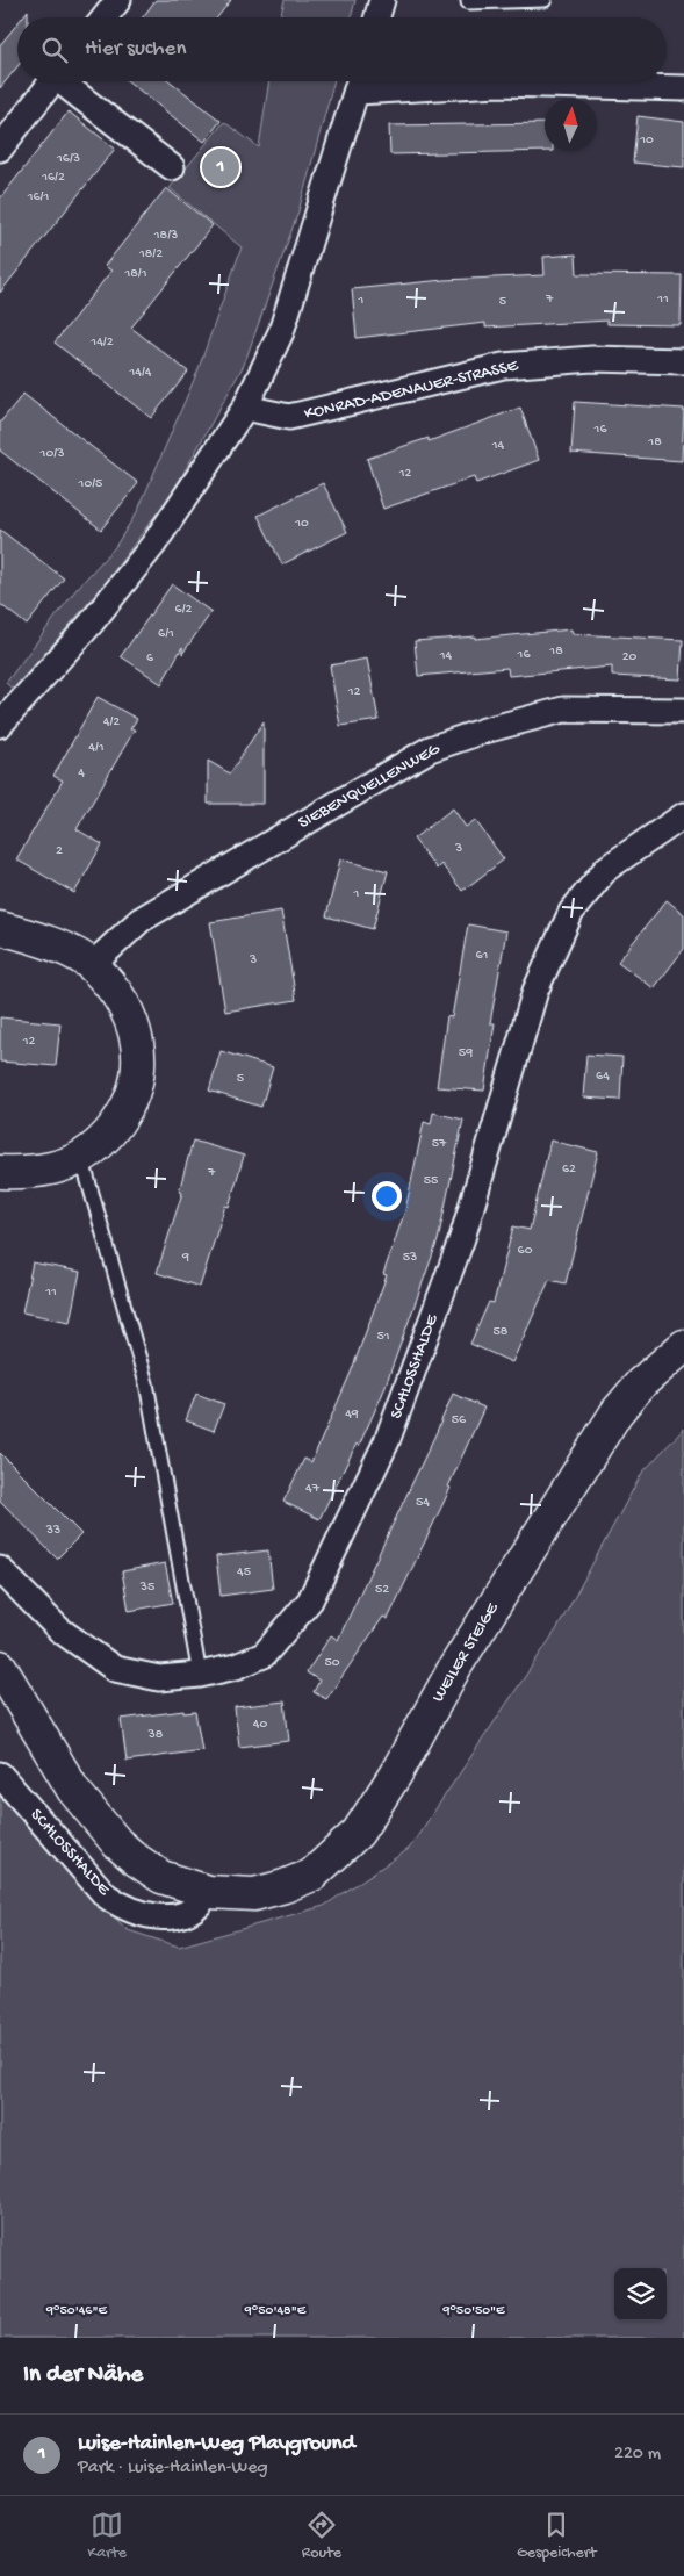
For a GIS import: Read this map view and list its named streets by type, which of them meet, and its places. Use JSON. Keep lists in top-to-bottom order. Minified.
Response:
{"streets":{"street":["KONRAD-ADENAUER-STRASSE","SIEBENQUELLENWEG","SCHLOSSHALDE","WEILER STEIGE"]},"crossings":[["SCHLOSSHALDE","WEILER STEIGE"]],"house_numbers":["10","16/3","16/2","16/1","18/3","18/2","18/1","7","11","1","5","14/2","14/4","16","18","14","10/3","12","10/5","10","6/2","6/1","18","16","14","20","6","12","4/2","4/1","4","3","2","1","61","3","12","59","64","5","57","62","7","55","60","9","53","11","58","51","49","56","47","54","33","45","35","52","50","40","38"],"north":"top","page":{"search":"Hier suchen","pins":"1","heading":"In der Nähe","list":[{"mark":"1","name":"Luise-Hainlen-Weg Playground","note":"Park · Luise-Hainlen-Weg","value":"220 m"}],"nav":["Karte","Route","Gespeichert"]},"coordinates":["9°50'46\"E","9°50'48\"E","9°50'50\"E"]}
